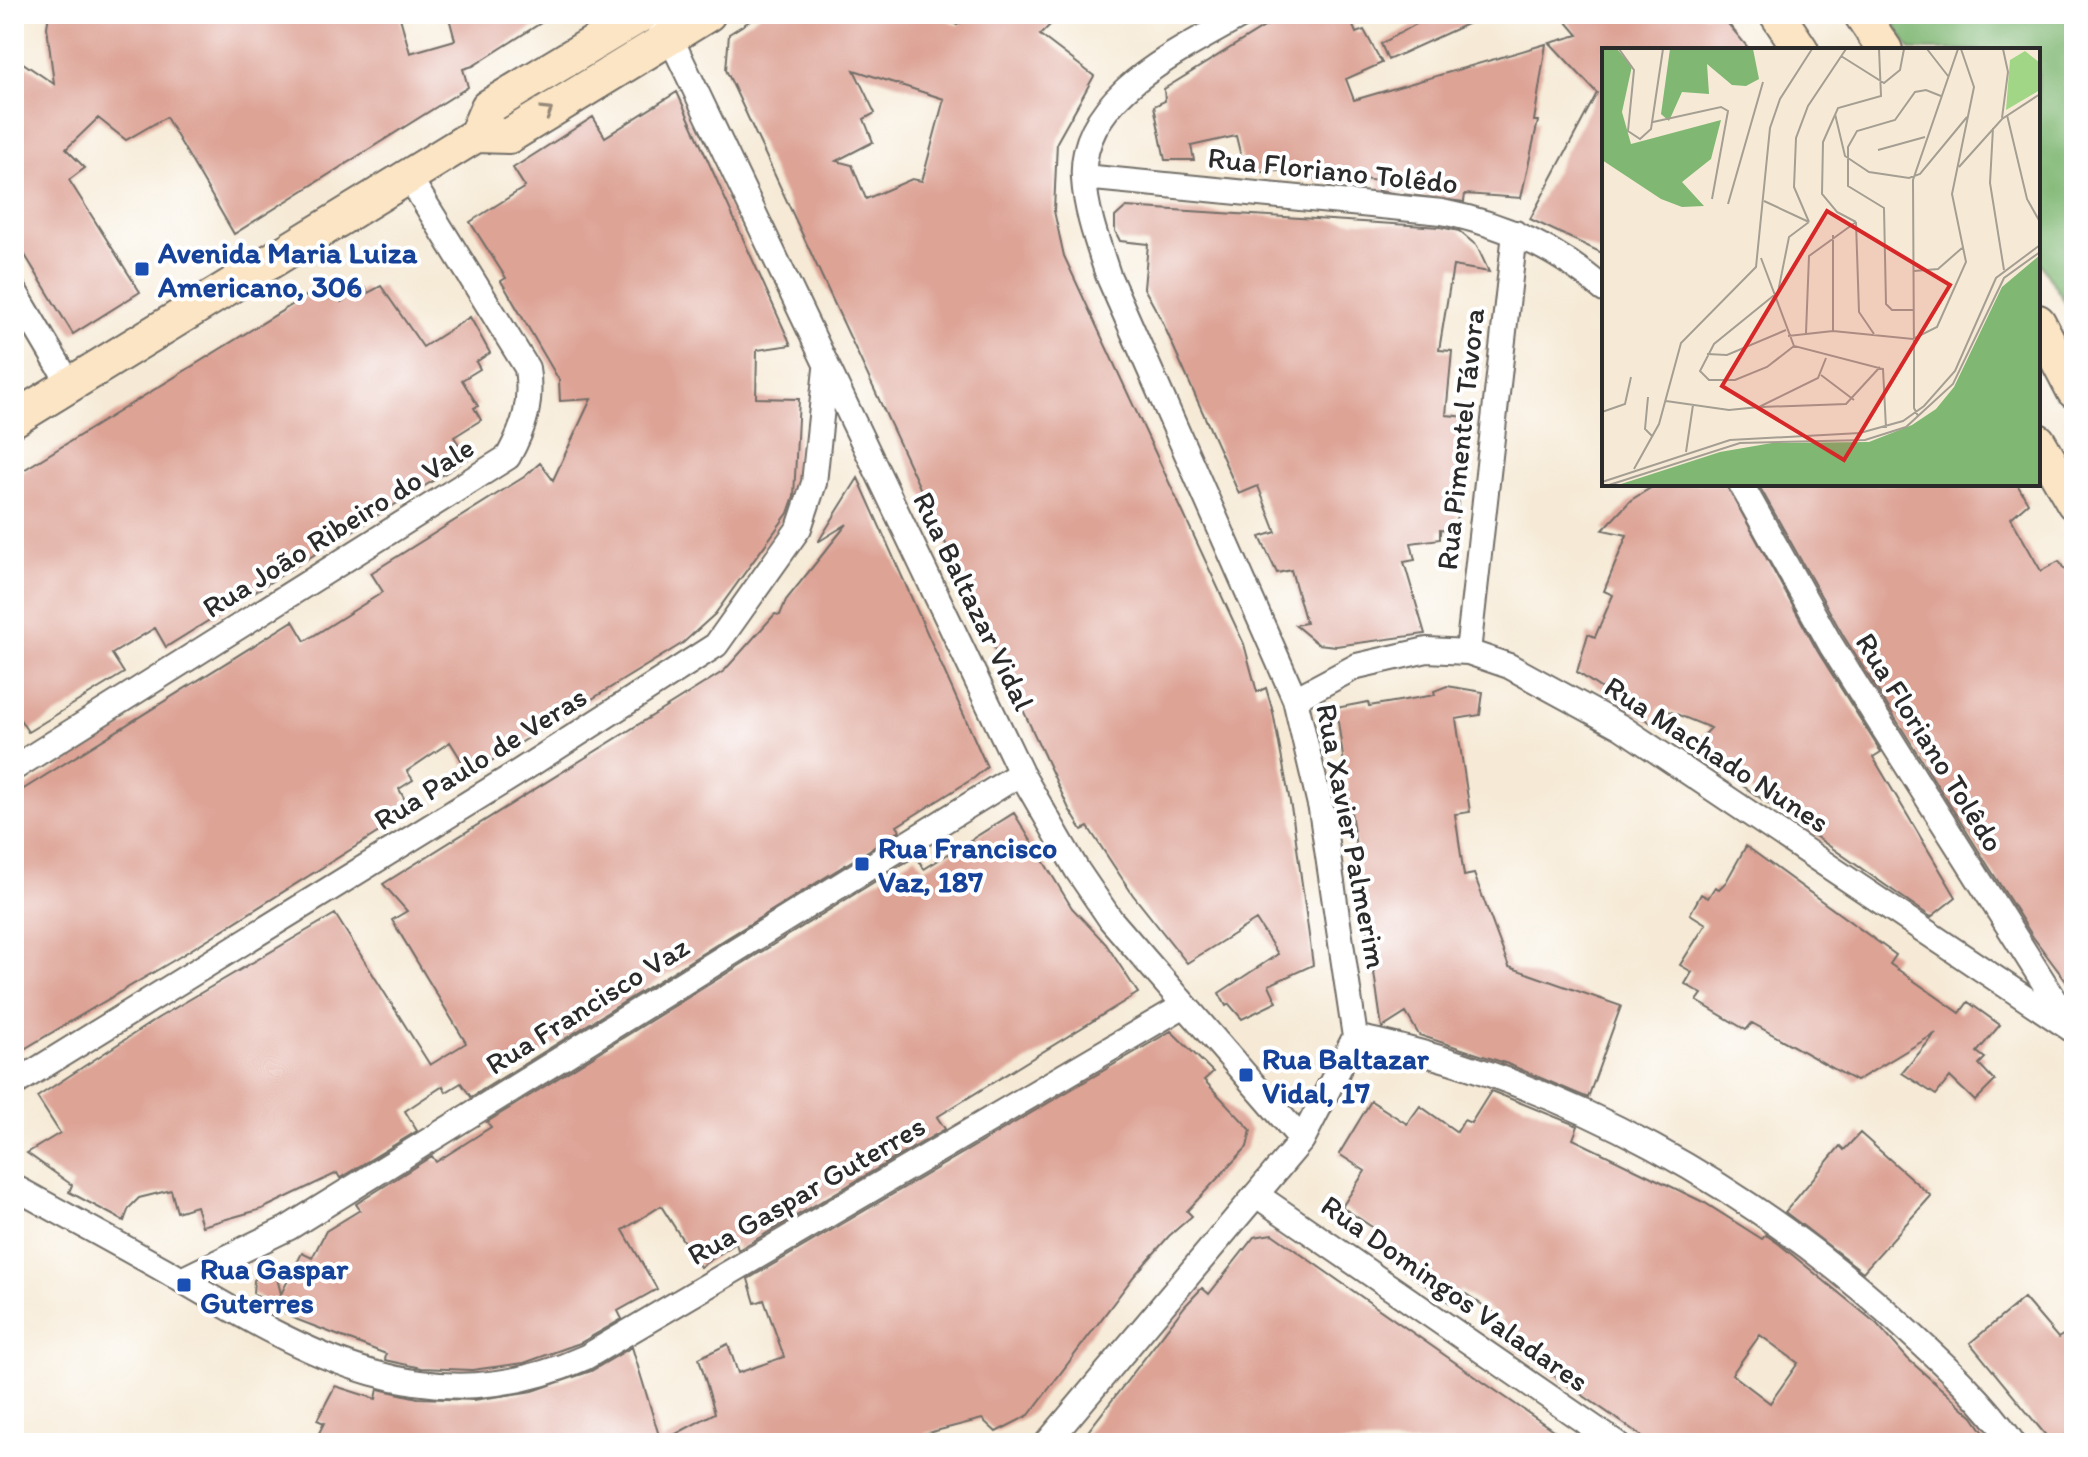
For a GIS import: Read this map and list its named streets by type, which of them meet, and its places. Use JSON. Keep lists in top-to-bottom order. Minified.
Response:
{"streets":{"street":["Rua Floriano Tolêdo","Rua Pimentel Távora","Rua João Ribeiro do Vale","Rua Baltazar Vidal","Rua Machado Nunes","Rua Paulo de Veras","Rua Xavier Palmerim","Rua Francisco Vaz","Rua Gaspar Guterres","Rua Domingos Valadares"]},"crossings":[["Rua Floriano Tolêdo","Rua Pimentel Távora"],["Rua Floriano Tolêdo","Rua Machado Nunes"],["Rua Floriano Tolêdo","Rua Xavier Palmerim"],["Rua Pimentel Távora","Rua Machado Nunes"],["Rua Baltazar Vidal","Rua Paulo de Veras"],["Rua Baltazar Vidal","Rua Francisco Vaz"],["Rua Baltazar Vidal","Rua Gaspar Guterres"],["Rua Machado Nunes","Rua Xavier Palmerim"],["Rua Francisco Vaz","Rua Gaspar Guterres"]],"places":{"transit":["Avenida Maria Luiza Americano, 306","Rua Francisco Vaz, 187","Rua Baltazar Vidal, 17","Rua Gaspar Guterres"]}}
